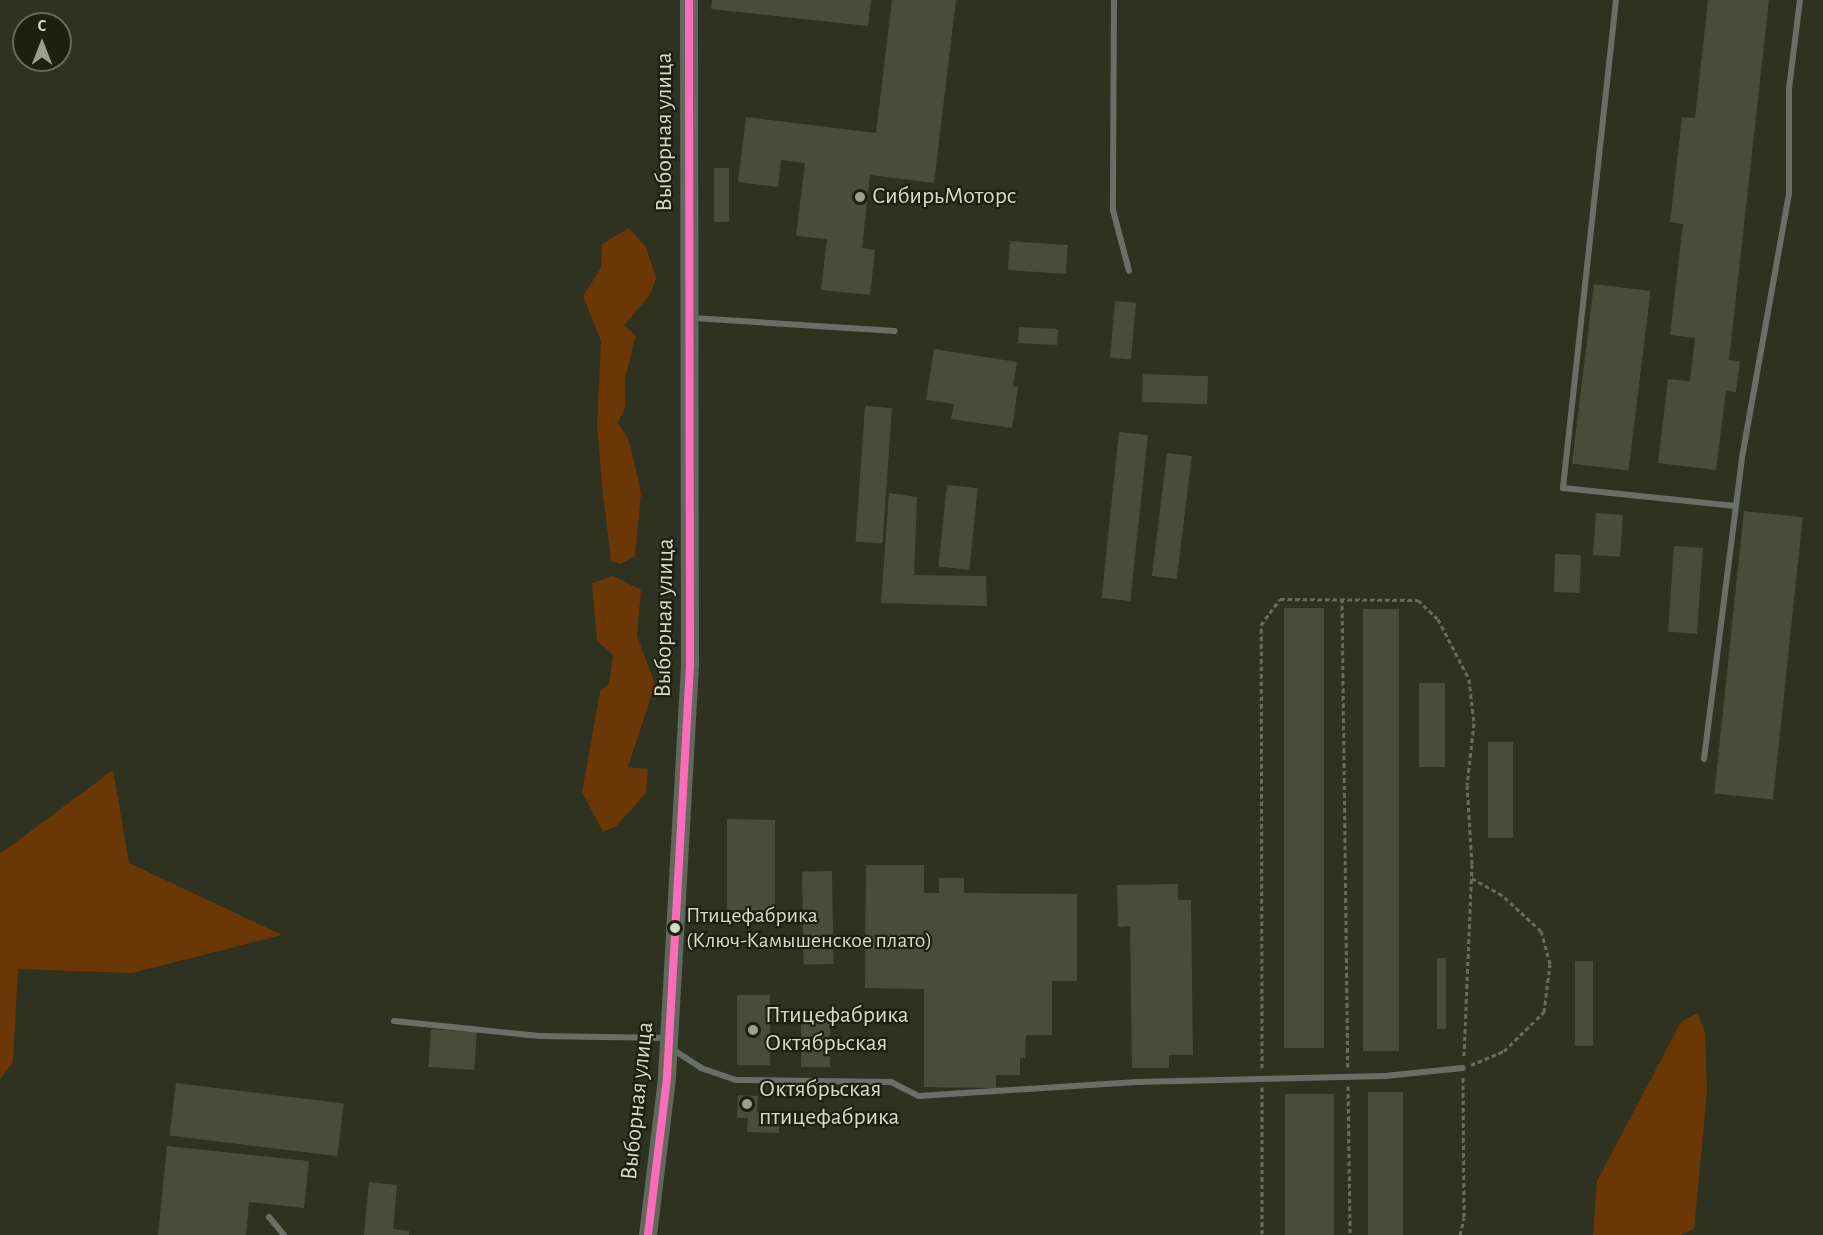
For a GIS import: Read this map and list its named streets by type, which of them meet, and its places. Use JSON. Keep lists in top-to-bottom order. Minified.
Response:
{"streets":{"main road":["Выборная улица"]},"places":["СибирьМоторс","Птицефабрика (Ключ-Камышенское плато)","Птицефабрика Октябрьская","Октябрьская птицефабрика"],"north":"top"}
